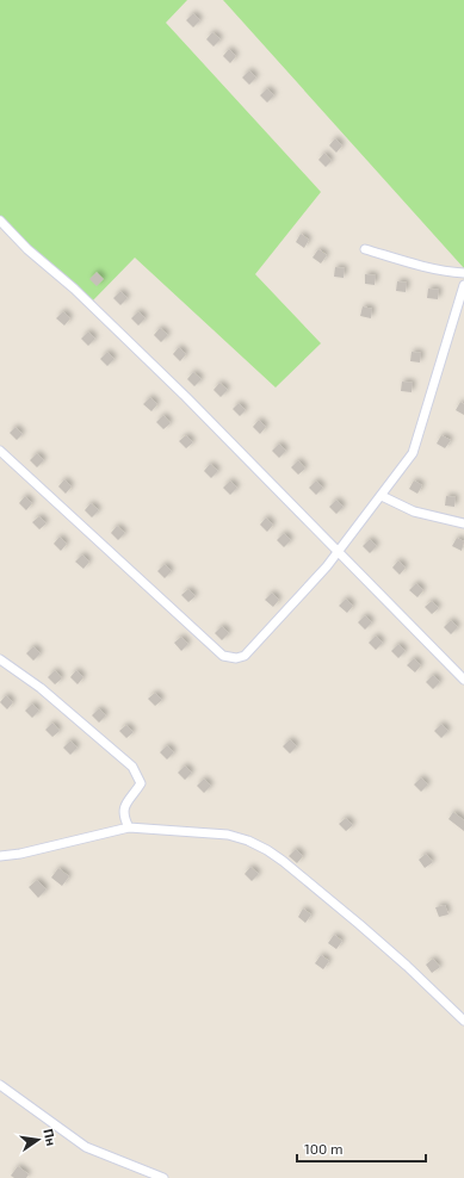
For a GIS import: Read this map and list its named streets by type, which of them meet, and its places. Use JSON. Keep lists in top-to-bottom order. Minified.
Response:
{"scale_bar":"100 m","north":"right"}
